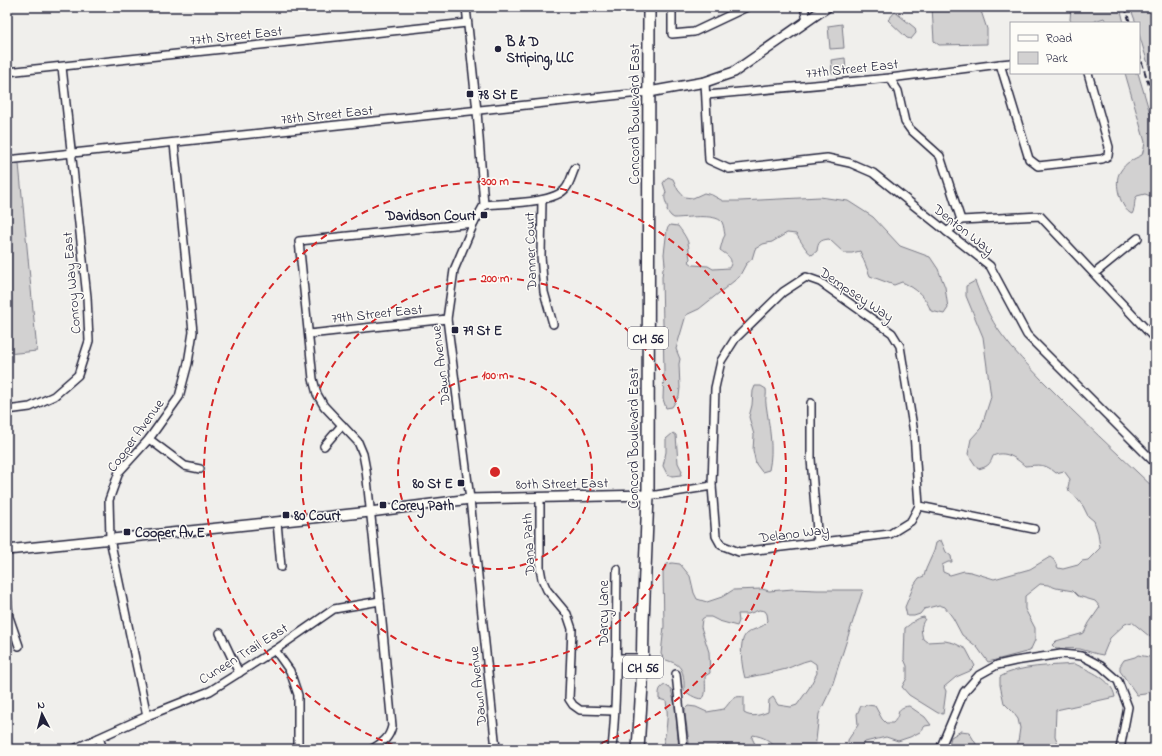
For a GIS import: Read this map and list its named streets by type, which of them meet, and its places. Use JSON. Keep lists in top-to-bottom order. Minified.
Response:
{"streets":{"main road":["Concord Boulevard East","CH 56"],"street":["77th Street East","78th Street East","Denton Way","Danner Court","Conroy Way East","Dempsey Way","79th Street East","Dawn Avenue","Cooper Avenue","80th Street East","Delano Way","Dana Path","Darcy Lane","Cuneen Trail East"]},"crossings":[["77th Street East","Denton Way"],["77th Street East","Conroy Way East"],["78th Street East","Concord Boulevard East"],["78th Street East","Conroy Way East"],["78th Street East","Cooper Avenue"],["Concord Boulevard East","80th Street East"],["Concord Boulevard East","Darcy Lane"],["Dempsey Way","80th Street East"],["Dempsey Way","Delano Way"],["79th Street East","Dawn Avenue"],["Dawn Avenue","80th Street East"],["Cooper Avenue","80th Street East"],["Cooper Avenue","Cuneen Trail East"],["80th Street East","Delano Way"],["80th Street East","Dana Path"],["Dana Path","Darcy Lane"]],"places":{"other":["B & D Striping, LLC"],"transit":["78 St E","Davidson Court","79 St E","80 St E","Corey Path","80 Court","Cooper Av E"]},"legend":["Road","Park"],"north":"top","rings":["300 m","200 m","100 m"]}
